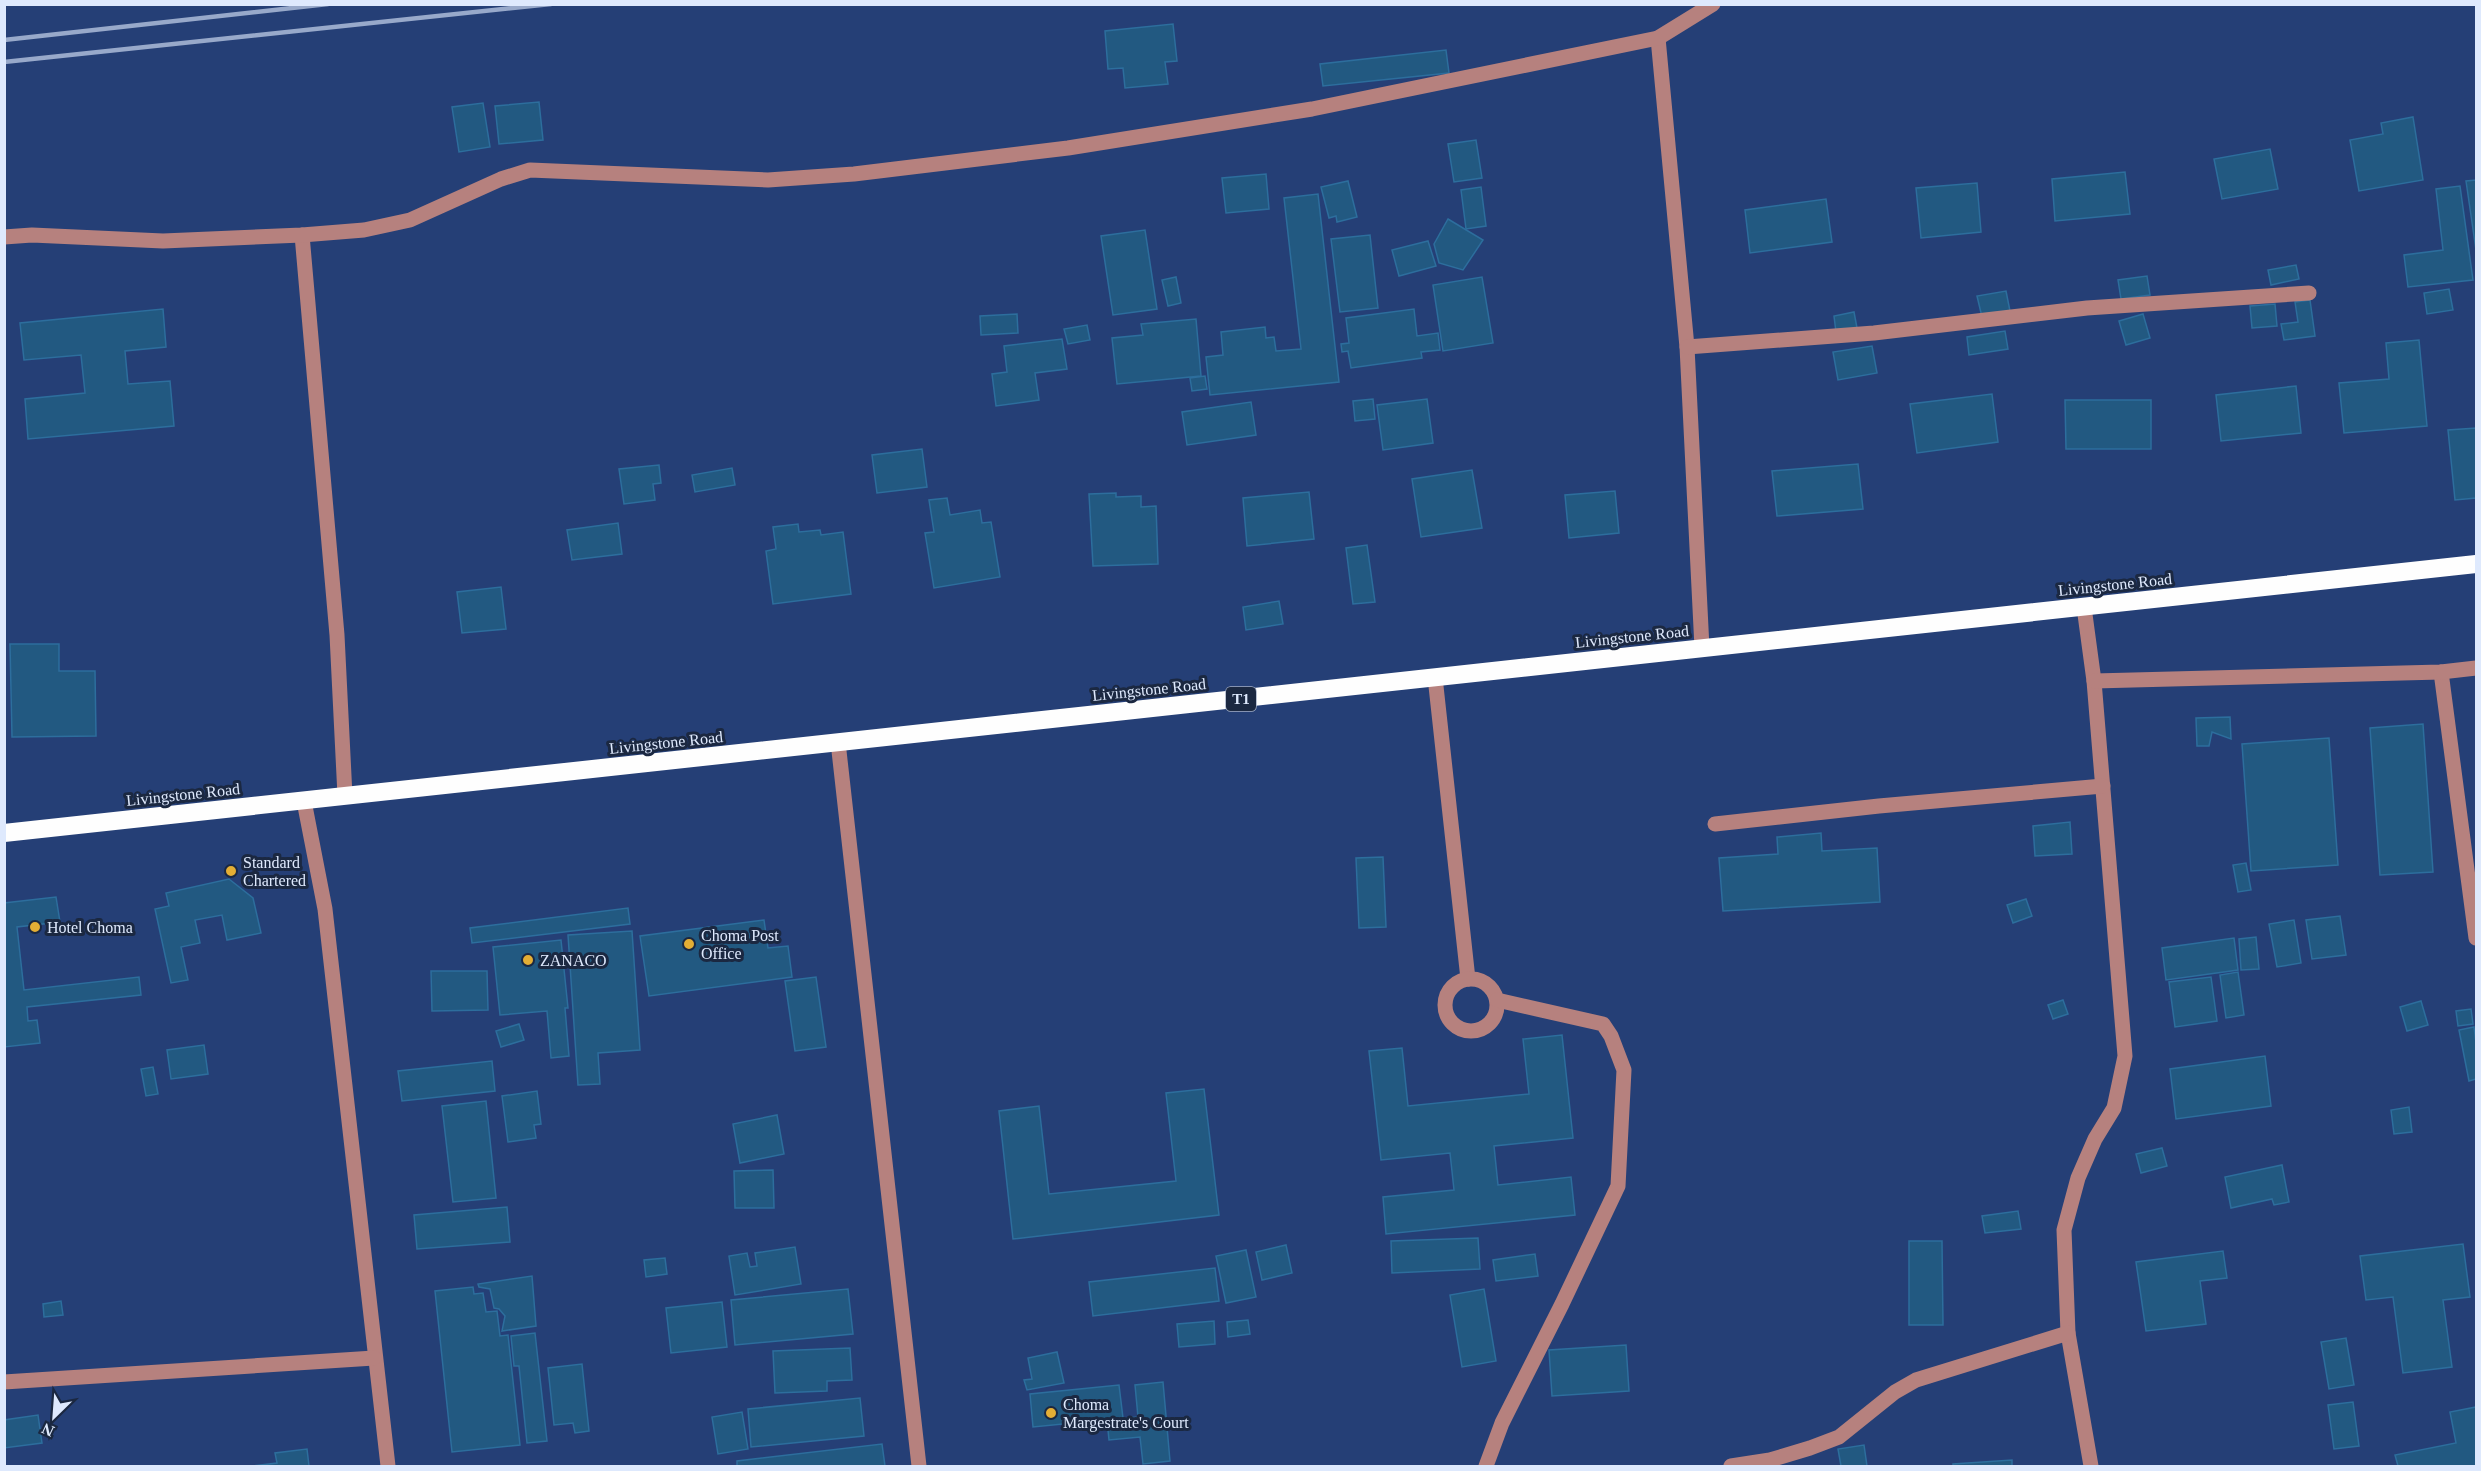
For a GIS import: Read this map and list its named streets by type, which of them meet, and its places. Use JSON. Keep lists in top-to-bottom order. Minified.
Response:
{"streets":{"highway":["Livingstone Road","T1"]},"places":["Standard Chartered","Hotel Choma","Choma Post Office","ZANACO","Choma Margestrate's Court"],"north":"bottom left"}
